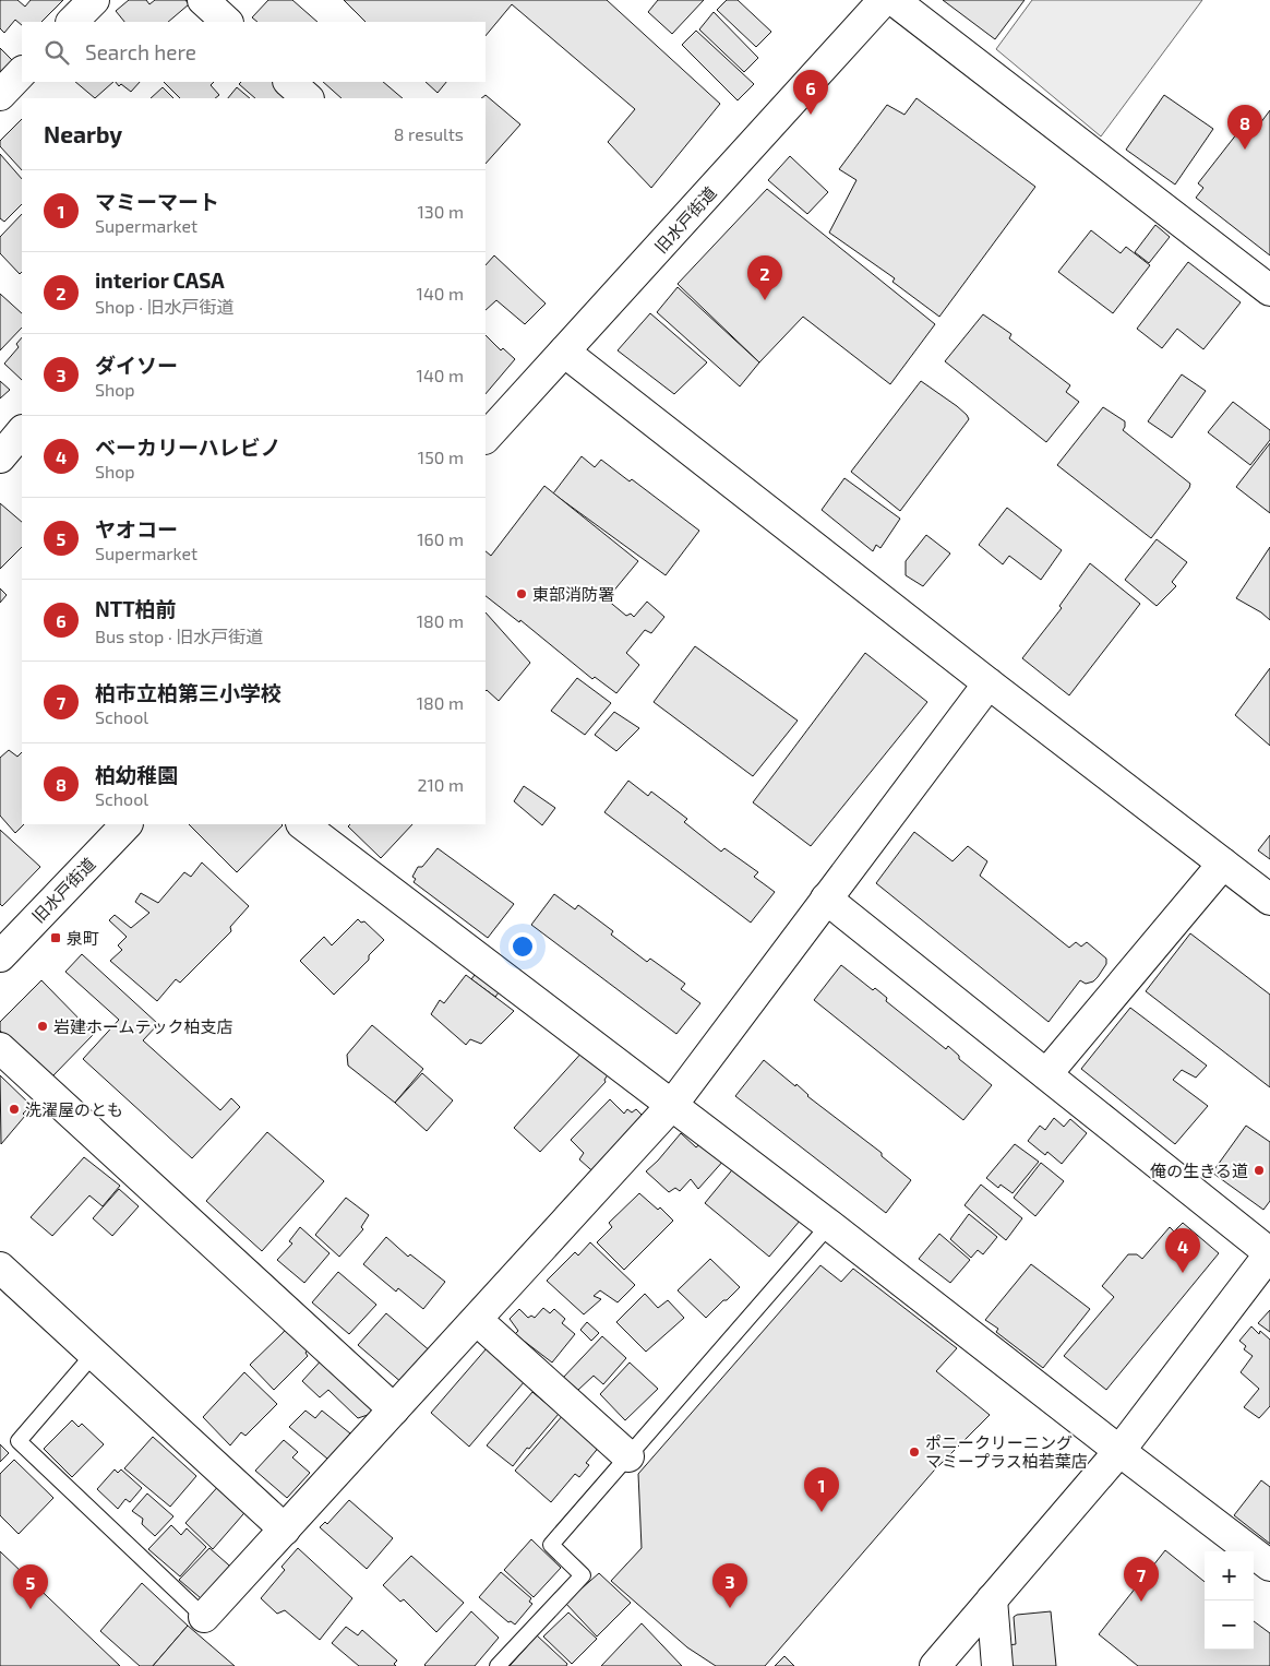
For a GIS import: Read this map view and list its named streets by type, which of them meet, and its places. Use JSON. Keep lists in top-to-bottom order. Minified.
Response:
{"streets":{"street":["旧水戸街道"]},"places":{"other":["東部消防署","岩建ホームテック柏支店","洗濯屋のとも","俺の生きる道","ポニークリーニング マミープラス柏若葉店"],"transit":["泉町"]},"page":{"search":"Search here","pins":["6","8","2","4","1","7","3","5"],"heading":["Nearby","8 results"],"list":[{"mark":"1","name":"マミーマート","note":"Supermarket","value":"130 m"},{"mark":"2","name":"interior CASA","note":"Shop · 旧水戸街道","value":"140 m"},{"mark":"3","name":"ダイソー","note":"Shop","value":"140 m"},{"mark":"4","name":"ベーカリーハレビノ","note":"Shop","value":"150 m"},{"mark":"5","name":"ヤオコー","note":"Supermarket","value":"160 m"},{"mark":"6","name":"NTT柏前","note":"Bus stop · 旧水戸街道","value":"180 m"},{"mark":"7","name":"柏市立柏第三小学校","note":"School","value":"180 m"},{"mark":"8","name":"柏幼稚園","note":"School","value":"210 m"}],"map_buttons":["+","−"]}}
